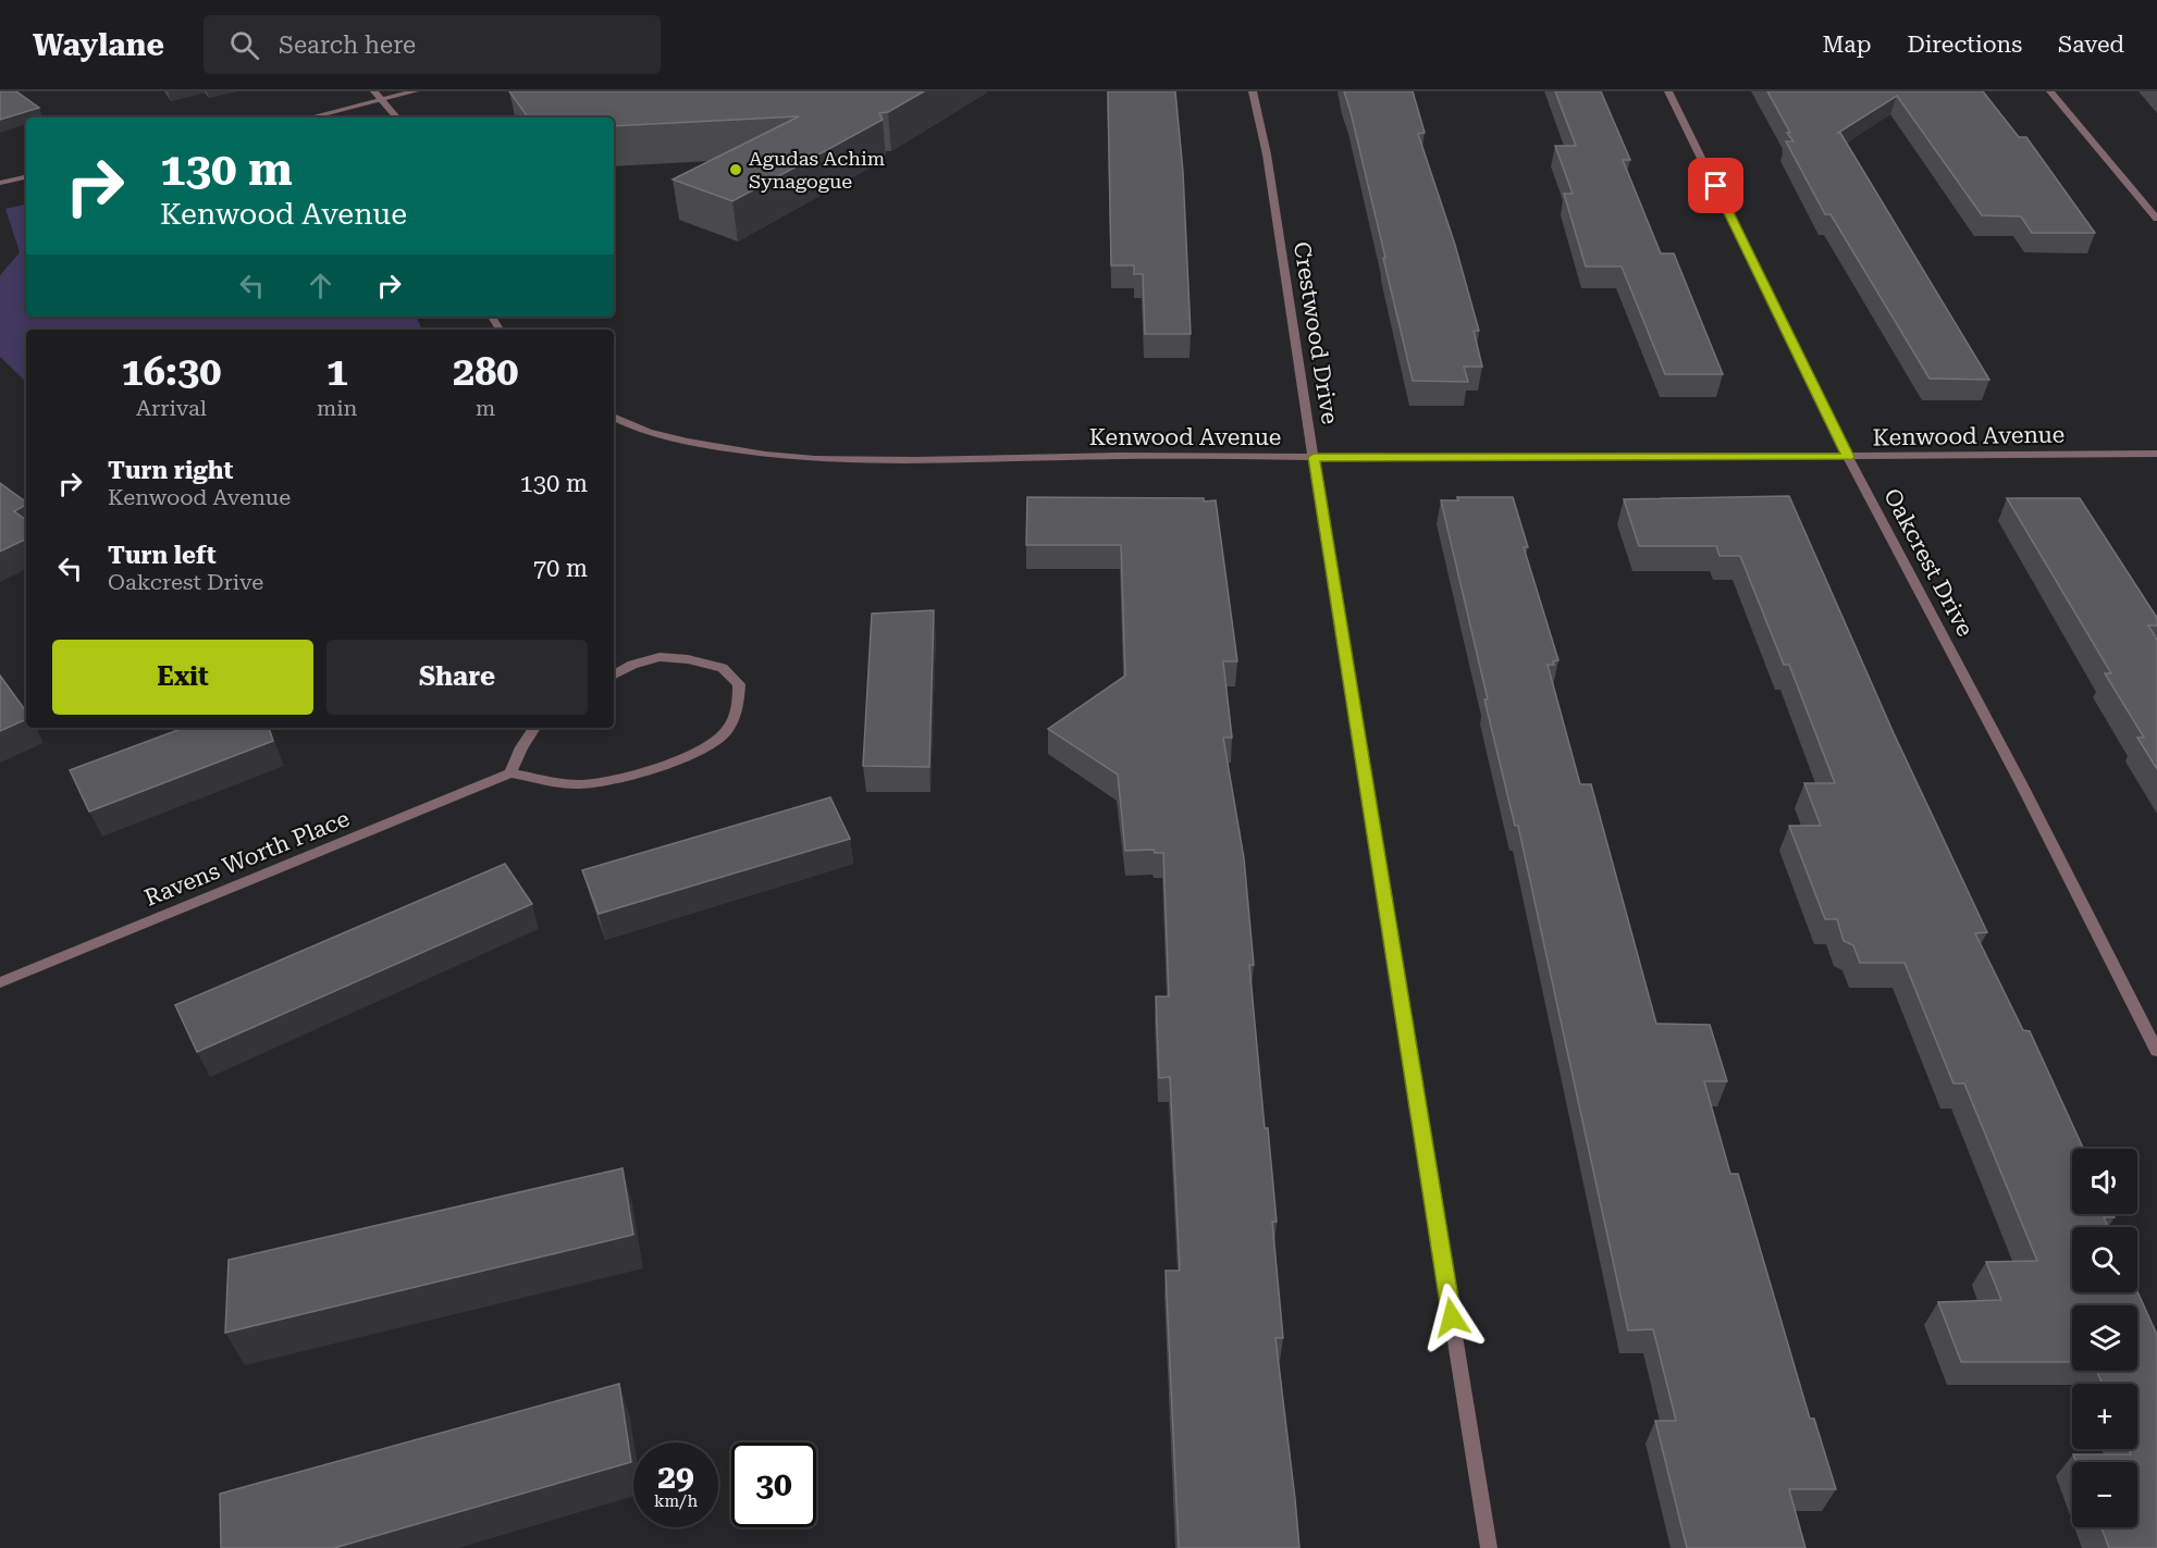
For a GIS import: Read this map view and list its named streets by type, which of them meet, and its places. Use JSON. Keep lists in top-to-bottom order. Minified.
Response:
{"streets":{"street":["Crestwood Drive","Kenwood Avenue","Oakcrest Drive","Ravens Worth Place"]},"crossings":[["Crestwood Drive","Kenwood Avenue"],["Kenwood Avenue","Oakcrest Drive"]],"places":["Agudas Achim Synagogue"],"page":{"header":"Waylane","search":"Search here","nav":["Map","Directions","Saved"],"turn":["130 m","Kenwood Avenue"],"eta":["16:30","Arrival","1","min","280","m"],"list":[{"name":"Turn right","note":"Kenwood Avenue","value":"130 m"},{"name":"Turn left","note":"Oakcrest Drive","value":"70 m"}],"buttons":["Exit","Share"],"map_buttons":["+","−"],"speed":"29 km/h","limit":"30"}}
